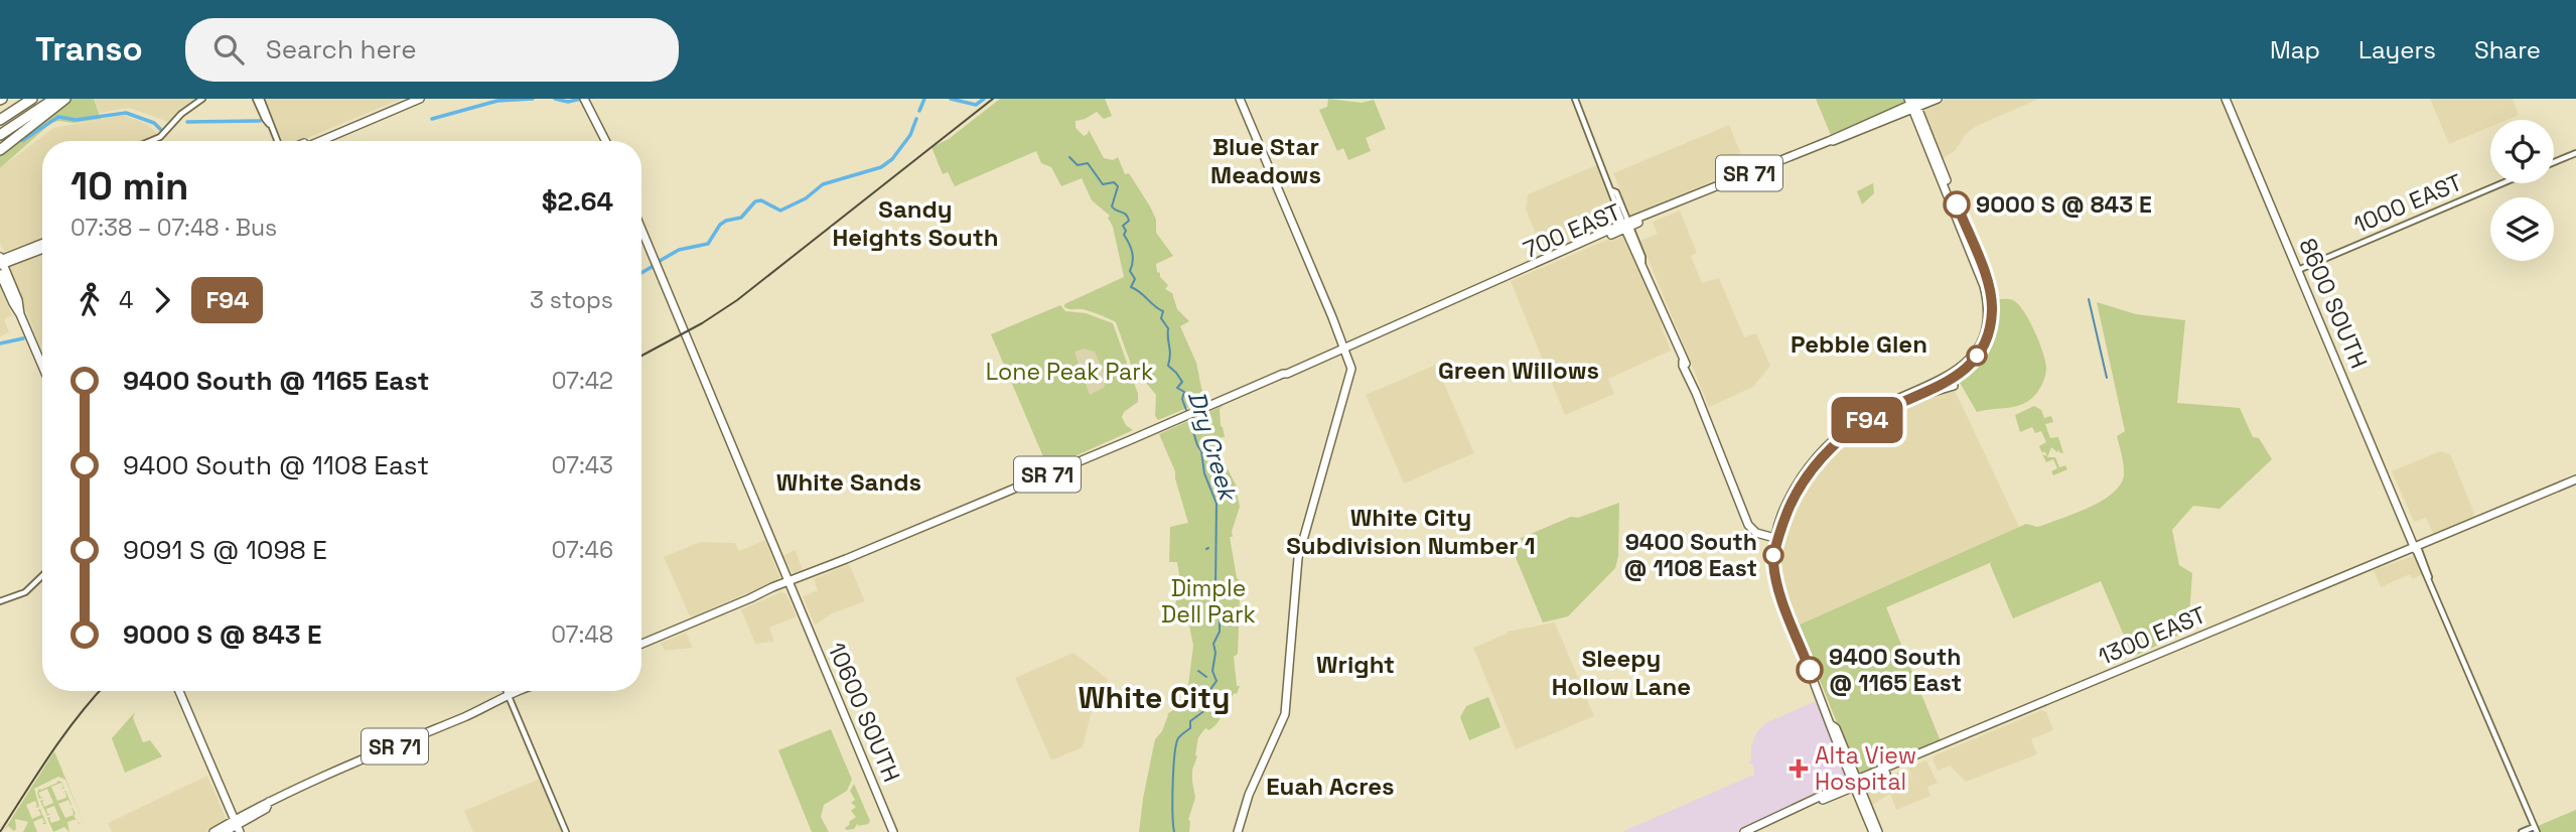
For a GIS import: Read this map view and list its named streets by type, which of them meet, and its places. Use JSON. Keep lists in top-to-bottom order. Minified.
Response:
{"streets":{"main road":["SR 71","700 EAST","8600 SOUTH","1300 EAST","10600 SOUTH"],"street":["1000 EAST"]},"crossings":[["1000 EAST","8600 SOUTH"],["700 EAST","10600 SOUTH"],["8600 SOUTH","1300 EAST"]],"districts":["Blue Star Meadows","Sandy Heights South","Pebble Glen","Green Willows","White Sands","White City Subdivision Number 1","Sleepy Hollow Lane","Wright","White City","Euah Acres"],"water":["Dry Creek"],"parks":["Lone Peak Park","Dimple Dell Park"],"places":{"other":["9000 S @ 843 E","9400 South @ 1108 East","9400 South @ 1165 East"],"health":["Alta View Hospital"]},"lines":["bus line F94"],"page":{"header":"Transo","search":"Search here","nav":["Map","Layers","Share"],"on_map":"F94","heading":["10 min","07:38 – 07:48 · Bus","$2.64"],"legs":["4","F94","3 stops"],"list":[{"name":"9400 South @ 1165 East","value":"07:42"},{"name":"9400 South @ 1108 East","value":"07:43"},{"name":"9091 S @ 1098 E","value":"07:46"},{"name":"9000 S @ 843 E","value":"07:48"}]}}
